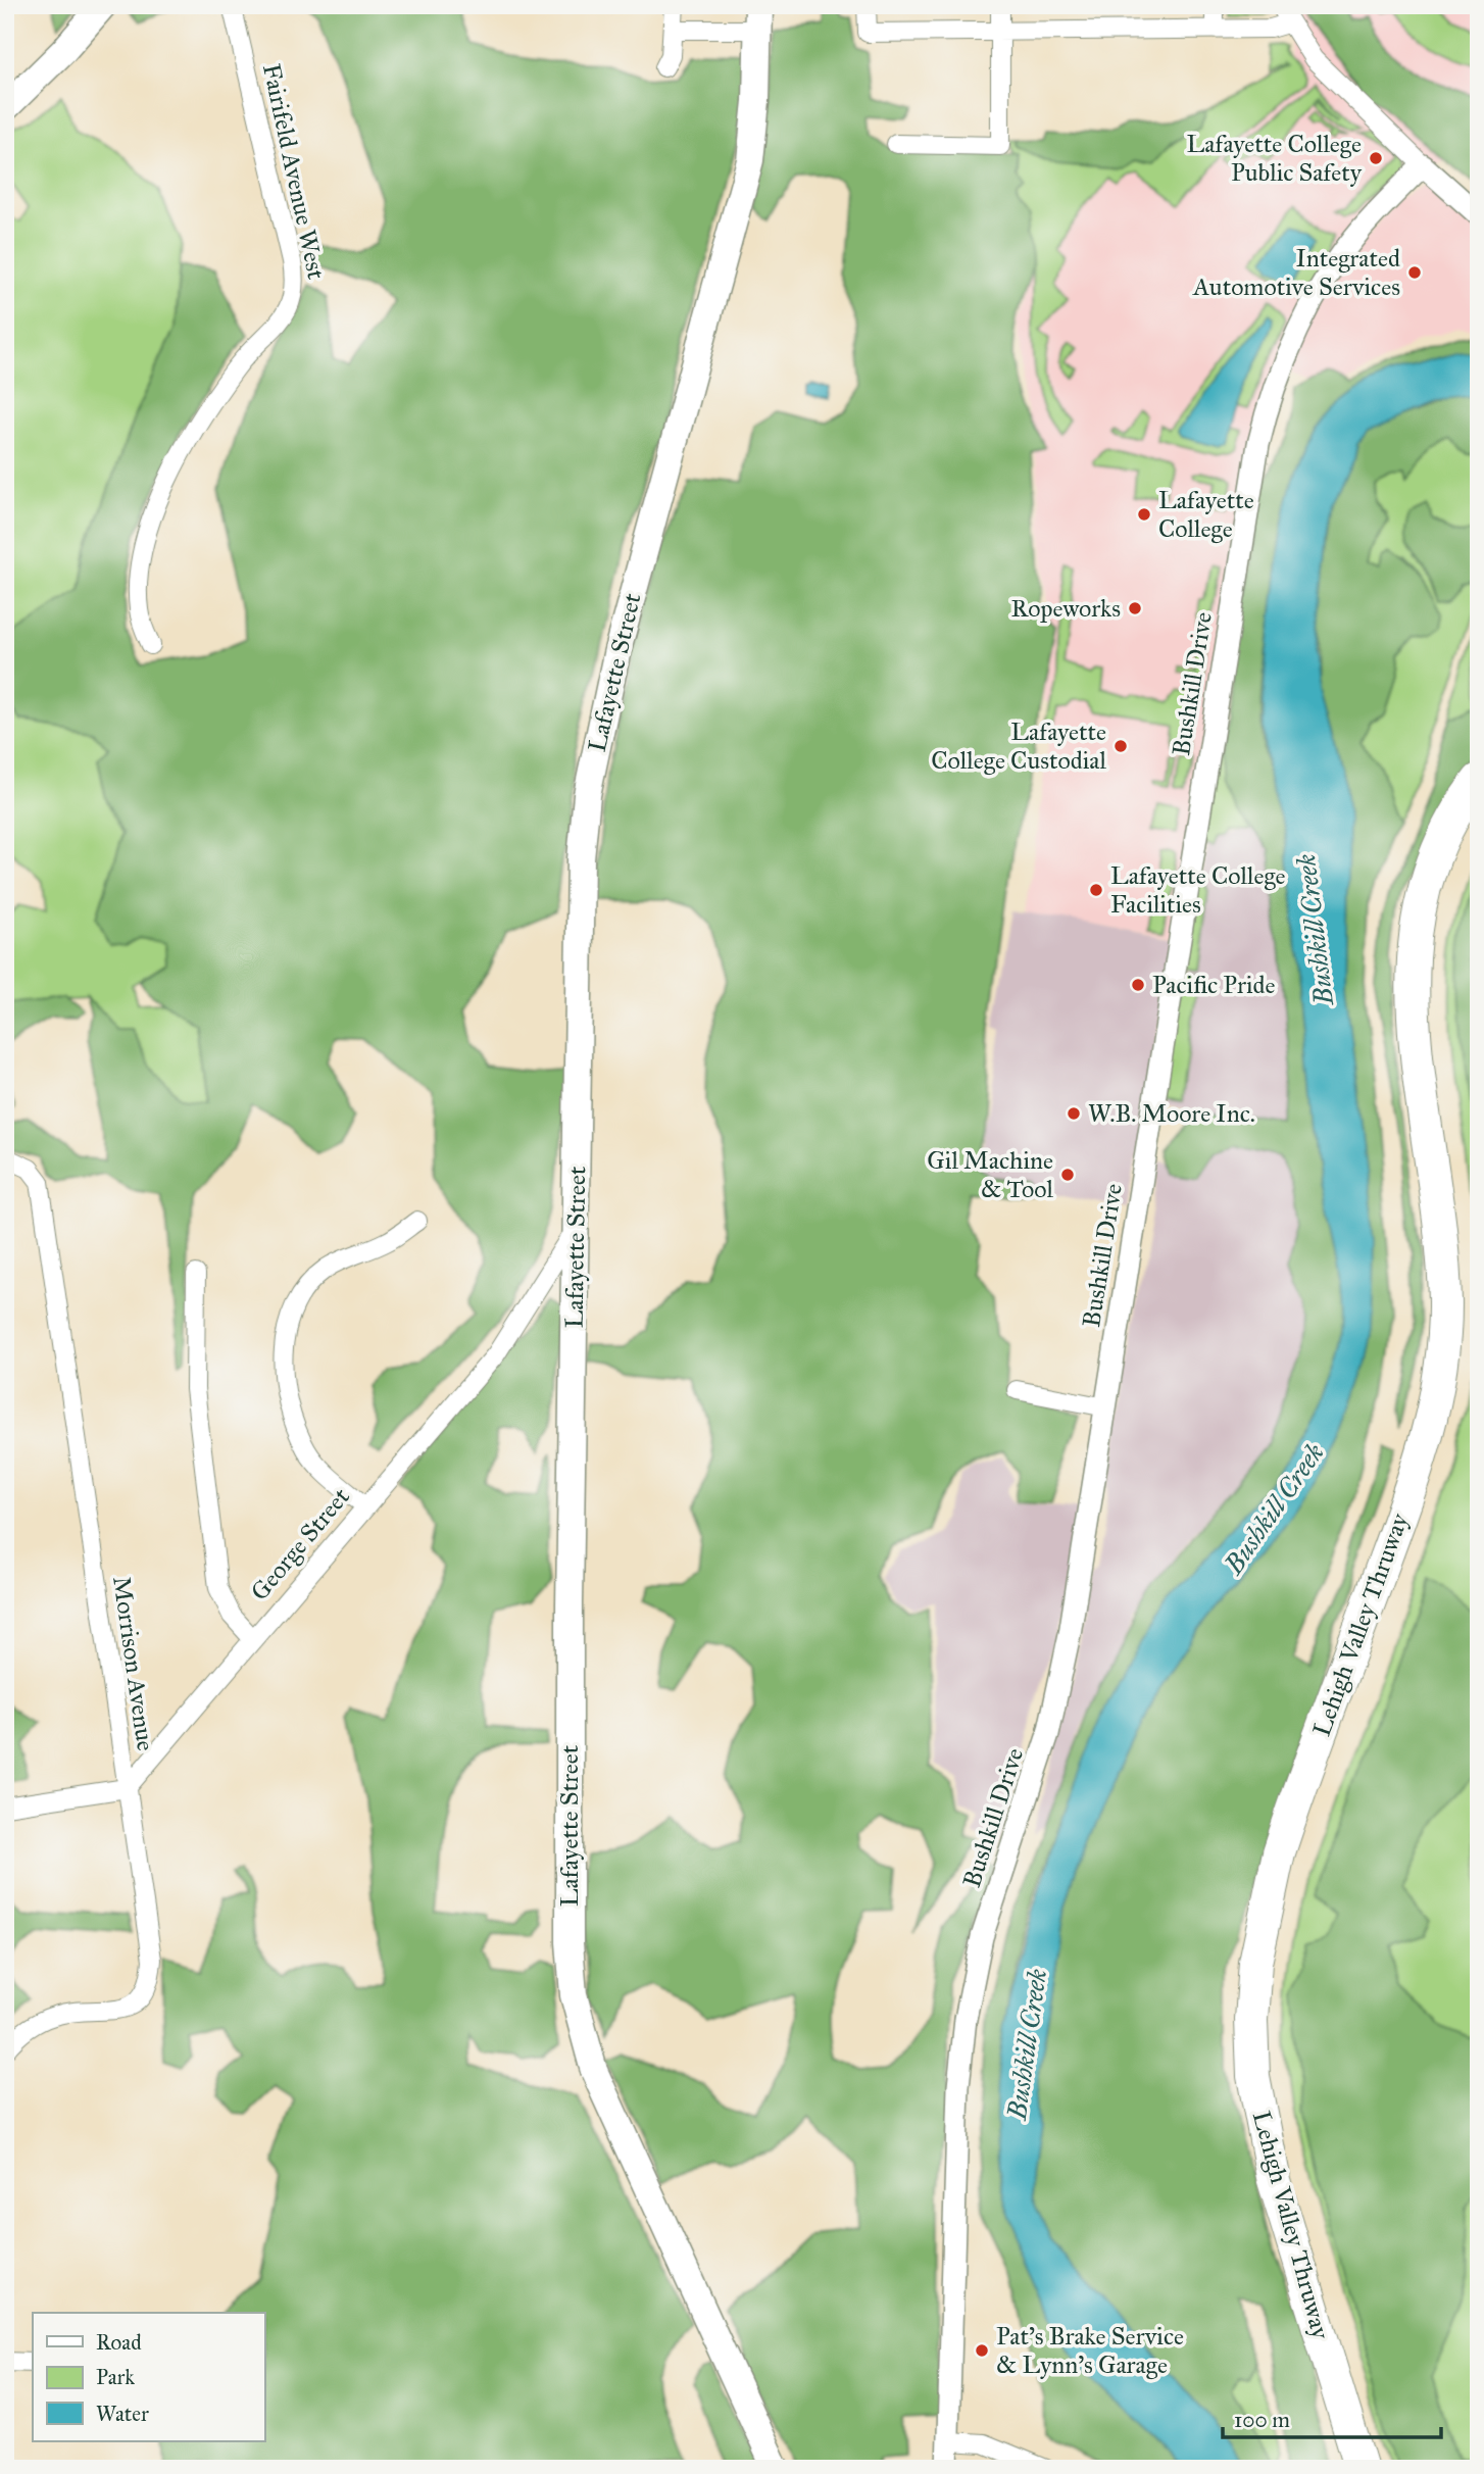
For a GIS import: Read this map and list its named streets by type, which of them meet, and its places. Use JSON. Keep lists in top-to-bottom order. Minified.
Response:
{"streets":{"highway":["Lehigh Valley Thruway"],"main road":["Lafayette Street"],"street":["Fairifeld Avenue West","Bushkill Drive","George Street","Morrison Avenue"]},"crossings":[["Lafayette Street","George Street"],["George Street","Morrison Avenue"]],"water":["Bushkill Creek"],"places":["Lafayette College Public Safety","Integrated Automotive Services","Lafayette College","Ropeworks","Lafayette College Custodial","Lafayette College Facilities","Pacific Pride","W.B. Moore Inc.","Gil Machine & Tool","Pat's Brake Service & Lynn's Garage"],"legend":["Road","Park","Water"],"scale_bar":"100 m"}
